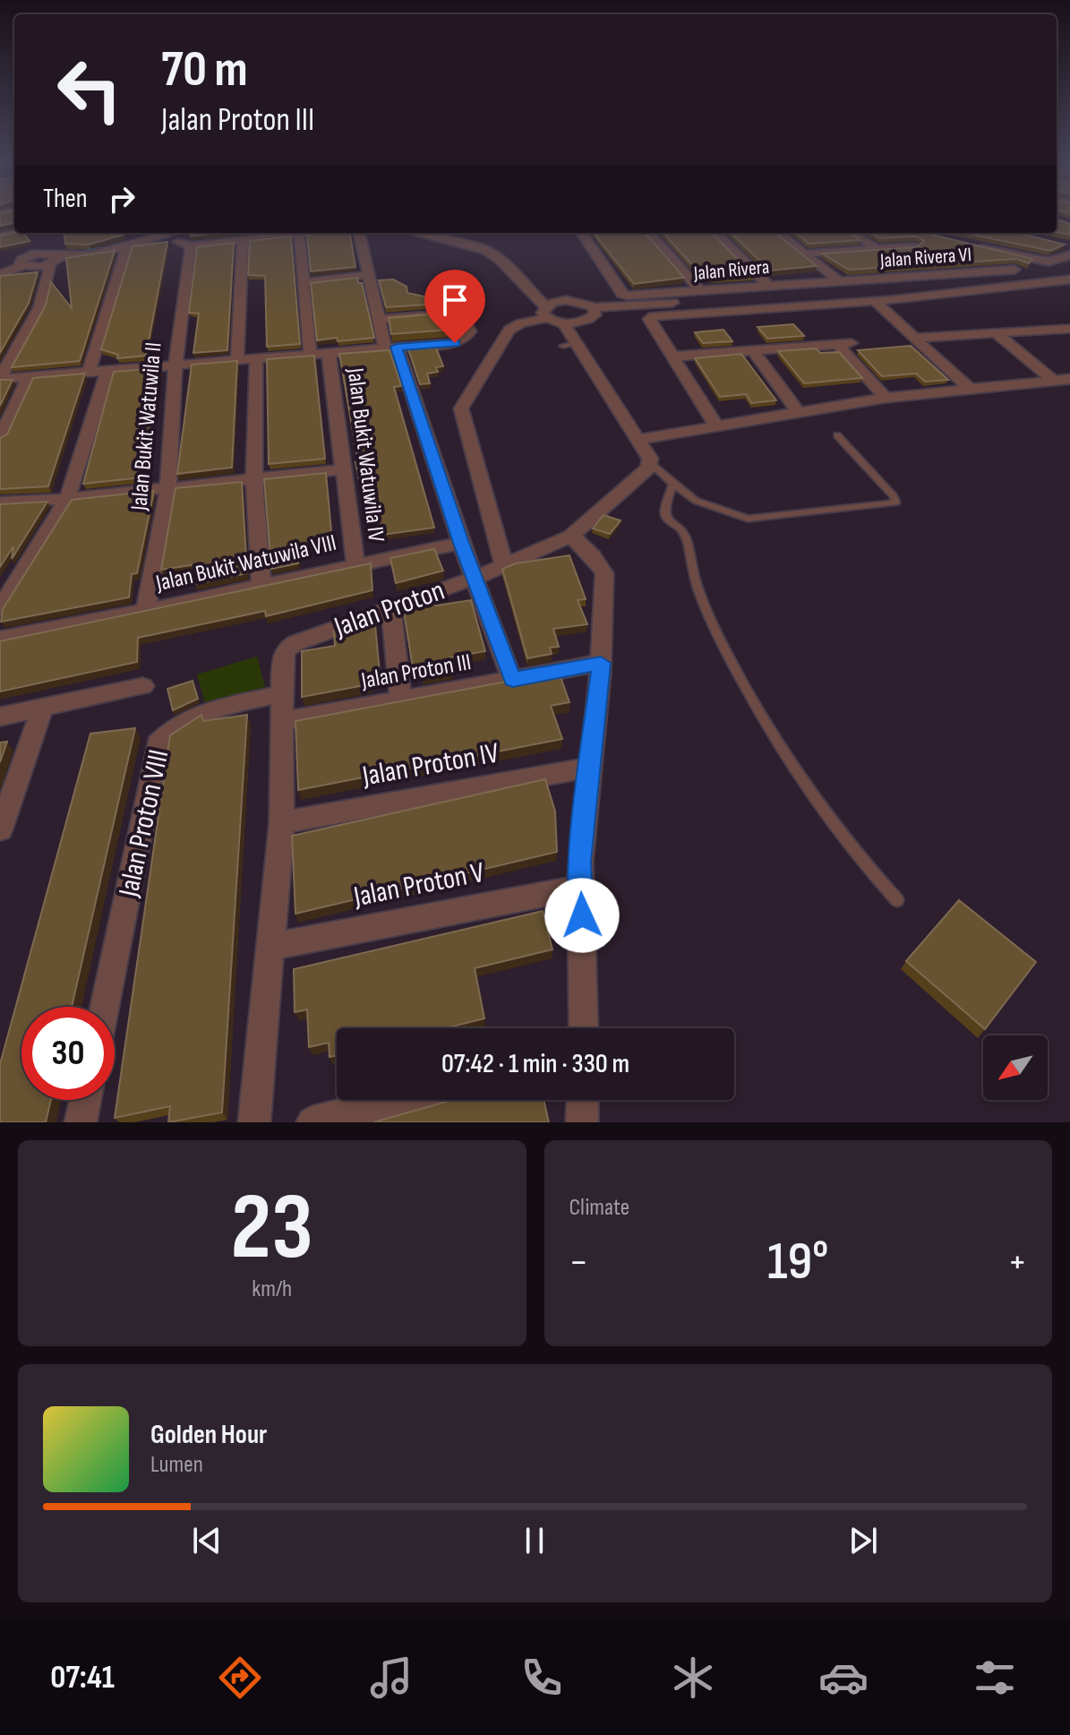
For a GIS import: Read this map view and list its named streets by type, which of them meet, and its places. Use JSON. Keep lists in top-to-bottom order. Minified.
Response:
{"streets":{"street":["Jalan Rivera VI","Jalan Rivera","Jalan Bukit Watuwila II","Jalan Bukit Watuwila IV","Jalan Bukit Watuwila VIII","Jalan Proton","Jalan Proton III","Jalan Proton IV","Jalan Proton VIII","Jalan Proton V"]},"crossings":[["Jalan Rivera VI","Jalan Rivera"],["Jalan Bukit Watuwila II","Jalan Bukit Watuwila VIII"],["Jalan Bukit Watuwila IV","Jalan Bukit Watuwila VIII"],["Jalan Proton","Jalan Proton III"],["Jalan Proton","Jalan Proton IV"],["Jalan Proton","Jalan Proton VIII"],["Jalan Proton","Jalan Proton V"]],"north":"bottom left","page":{"turn":["70 m","Jalan Proton III"],"then":"Then","limit":"30","trip":"07:42 · 1 min · 330 m","tile":[["23","km/h"],"Climate"],"heat":["−","19°","+"],"song":["Golden Hour","Lumen"],"tabs":"07:41"}}
